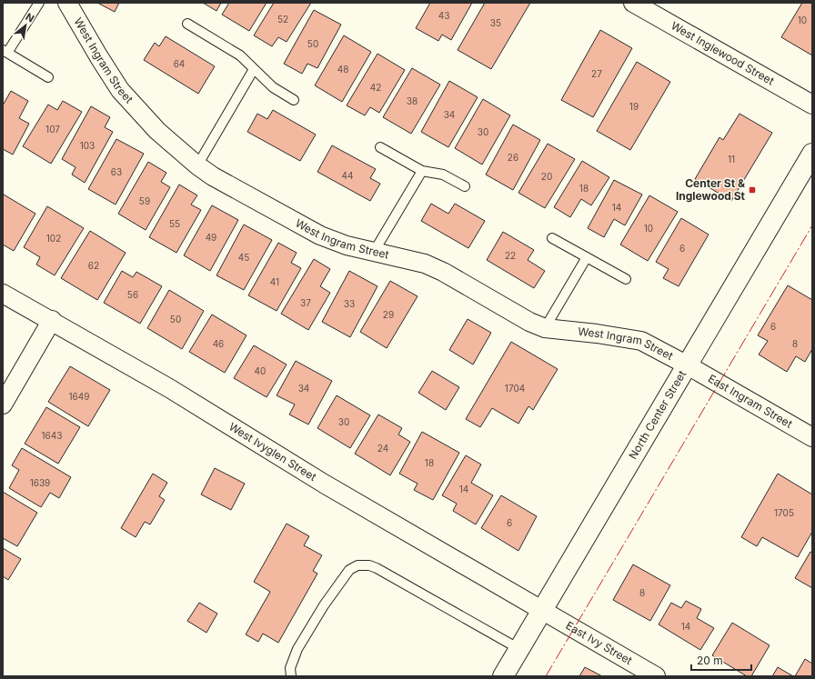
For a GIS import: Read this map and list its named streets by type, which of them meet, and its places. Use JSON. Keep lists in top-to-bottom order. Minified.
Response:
{"streets":{"street":["West Inglewood Street","West Ingram Street","East Ingram Street","North Center Street","West Ivyglen Street","East Ivy Street"]},"crossings":[["West Ingram Street","East Ingram Street"],["West Ingram Street","North Center Street"],["East Ingram Street","North Center Street"],["North Center Street","West Ivyglen Street"],["North Center Street","East Ivy Street"],["West Ivyglen Street","East Ivy Street"]],"places":{"transit":["Center St & Inglewood St"]},"house_numbers":["43","52","10","35","50","64","48","27","42","38","19","34","107","30","103","26","11","63","44","20","18","59","14","55","10","49","102","6","22","45","62","41","56","37","33","29","50","6","46","8","40","34","1704","1649","30","1643","24","18","1639","14","1705","6","8","14"],"scale_bar":"20 m","north":"top right"}
